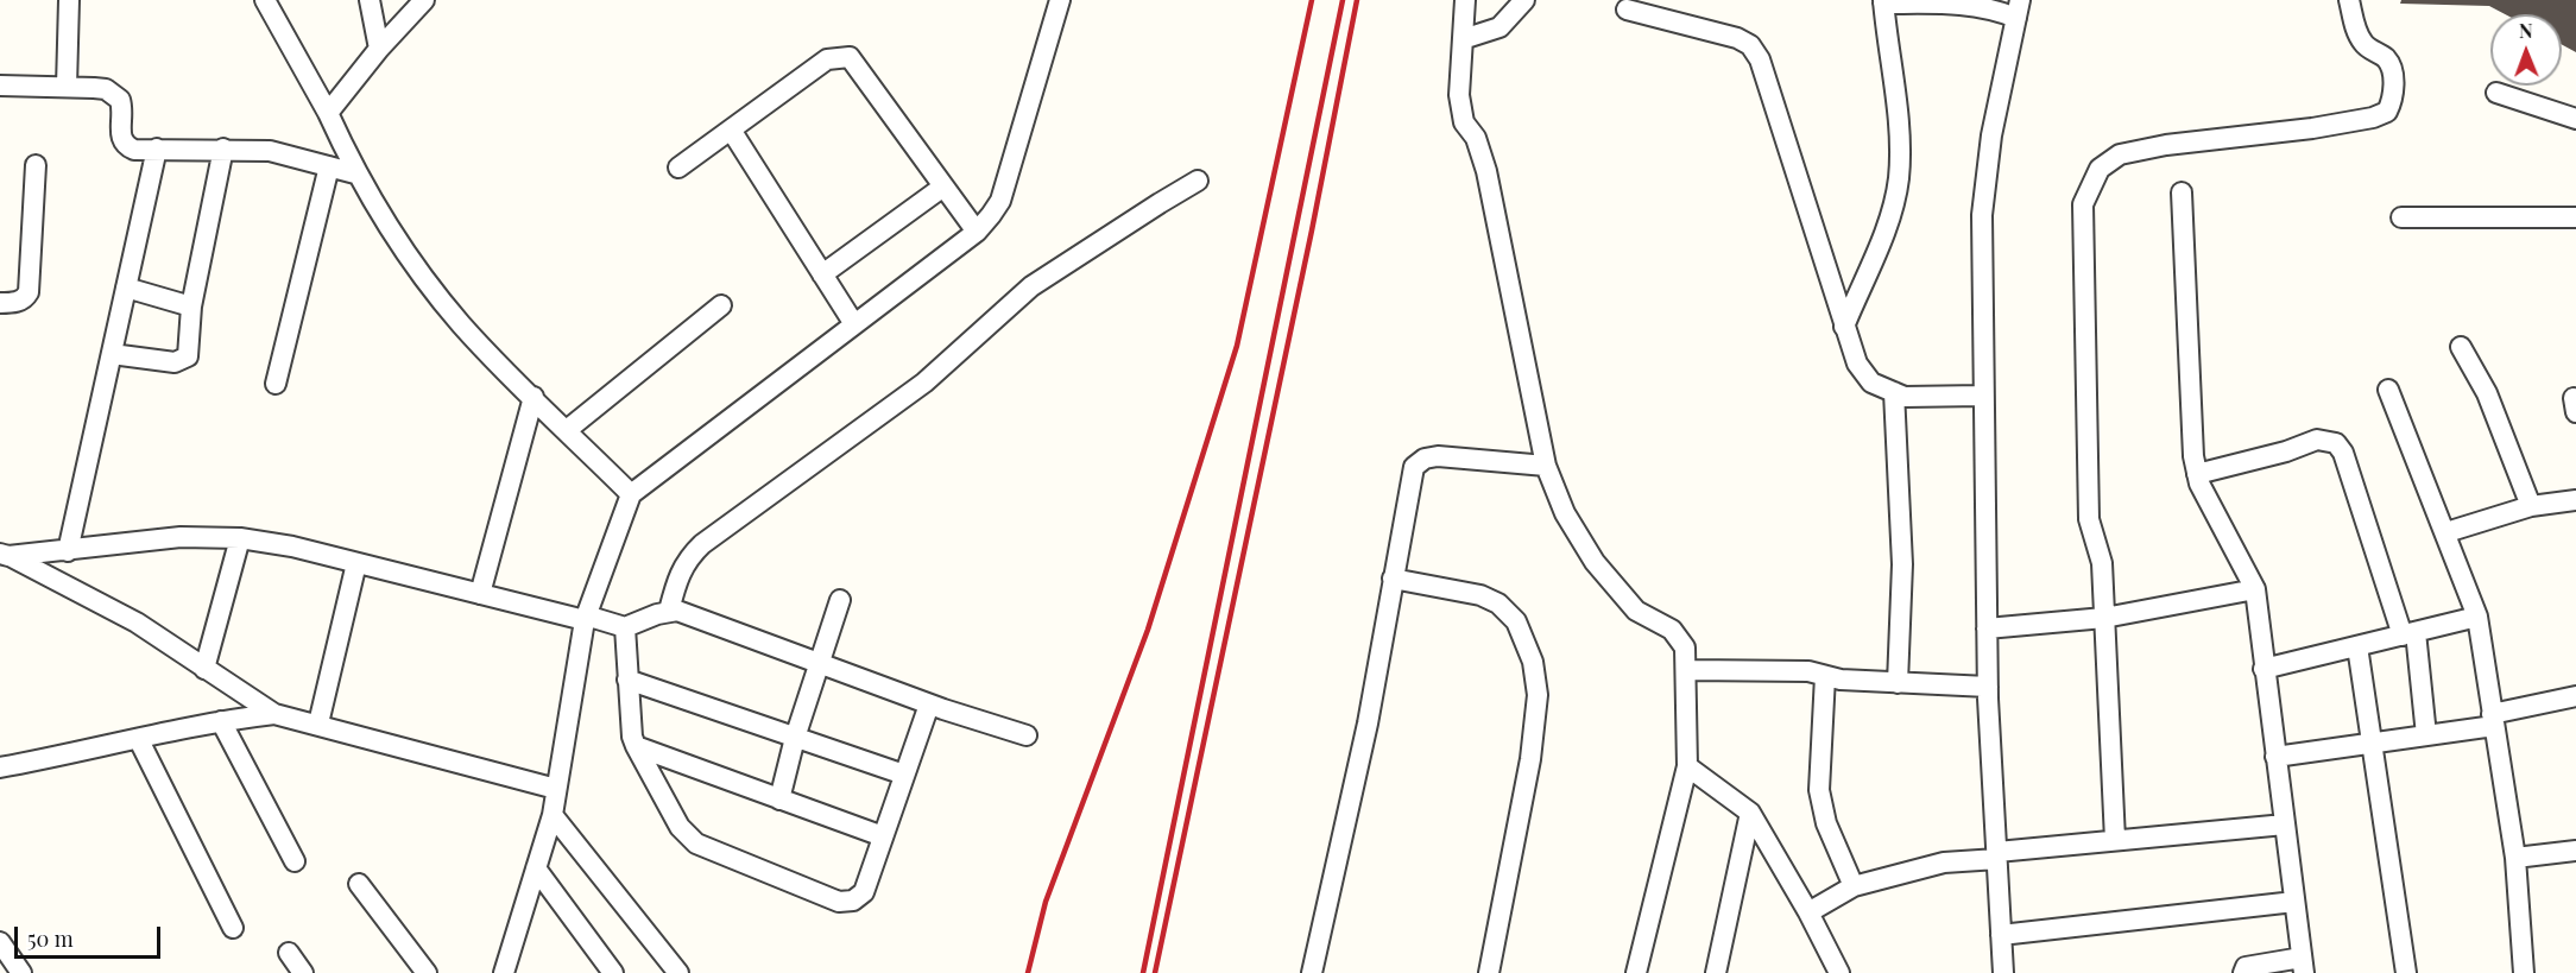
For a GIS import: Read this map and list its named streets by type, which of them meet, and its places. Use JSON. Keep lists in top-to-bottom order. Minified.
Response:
{"scale_bar":"50 m","north":"top"}
